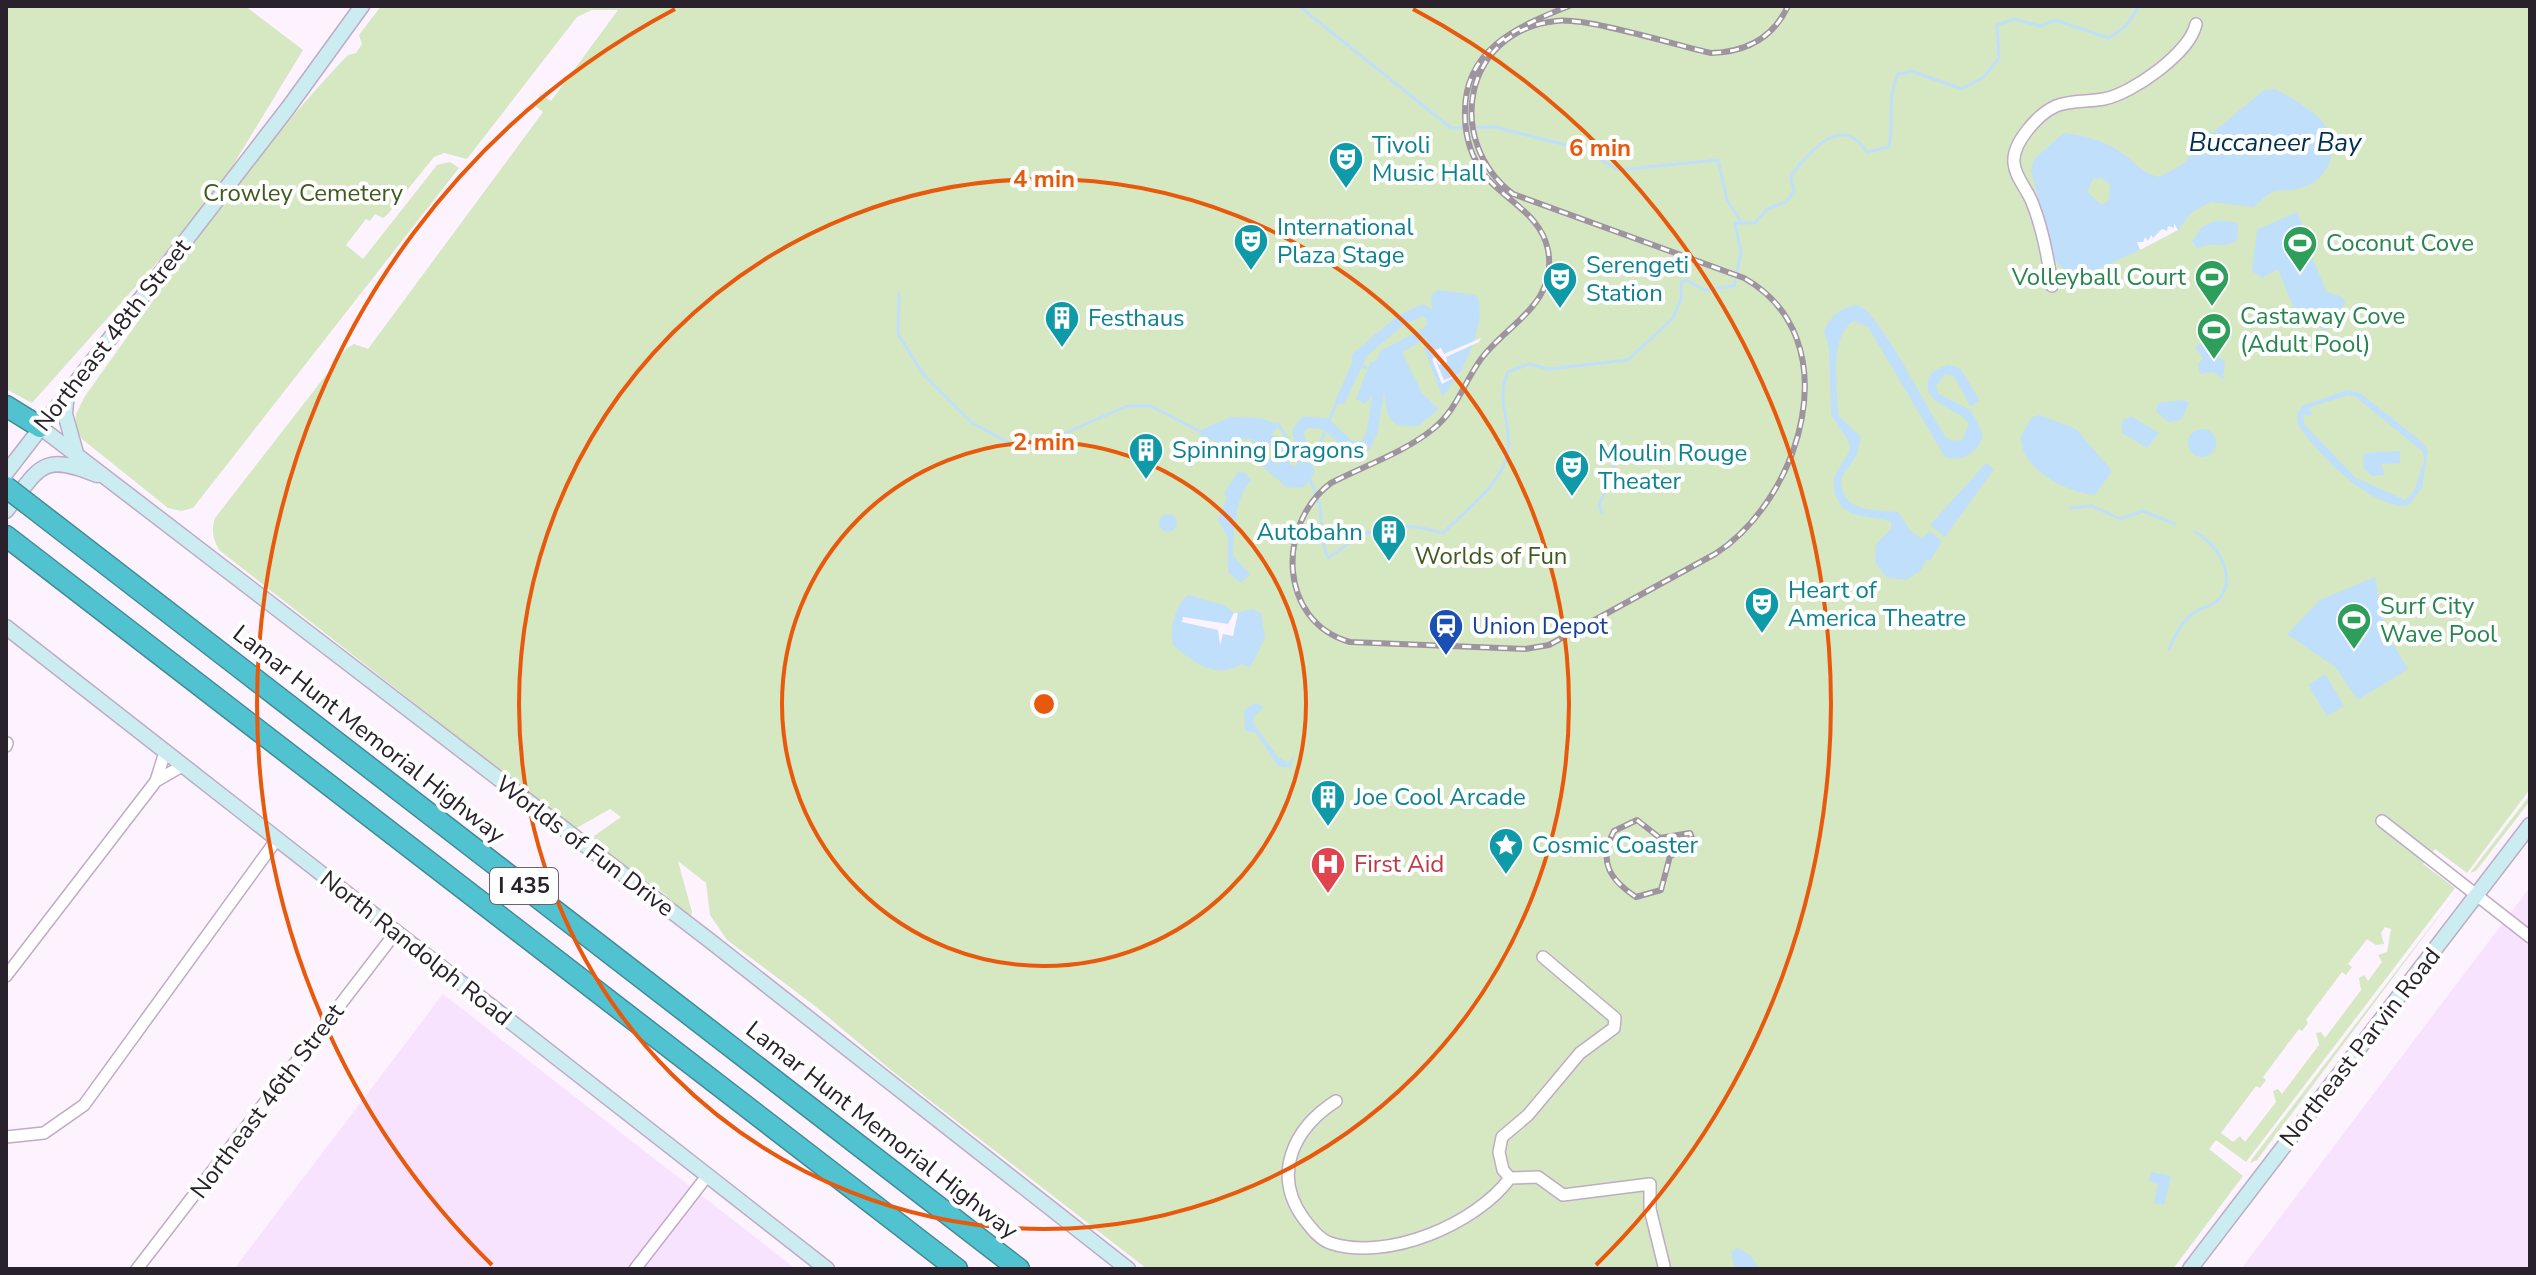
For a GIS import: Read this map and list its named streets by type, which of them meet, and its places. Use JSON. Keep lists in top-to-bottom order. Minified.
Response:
{"streets":{"highway":["Lamar Hunt Memorial Highway","I 435"],"main road":["Northeast 48th Street","Worlds of Fun Drive","North Randolph Road","Northeast Parvin Road"],"street":["Northeast 46th Street"]},"crossings":[["Northeast 48th Street","Worlds of Fun Drive"],["North Randolph Road","Northeast 46th Street"]],"water":["Buccaneer Bay"],"parks":["Crowley Cemetery","Worlds of Fun"],"places":{"theatre":["Tivoli Music Hall","International Plaza Stage","Serengeti Station","Moulin Rouge Theater","Heart of America Theatre"],"sports":["Coconut Cove","Volleyball Court","Castaway Cove (Adult Pool)","Surf City Wave Pool"],"building":["Festhaus","Spinning Dragons","Autobahn","Joe Cool Arcade"],"station":["Union Depot"],"place":["Cosmic Coaster"],"hospital":["First Aid"]},"rings":["6 min","4 min","2 min"]}
